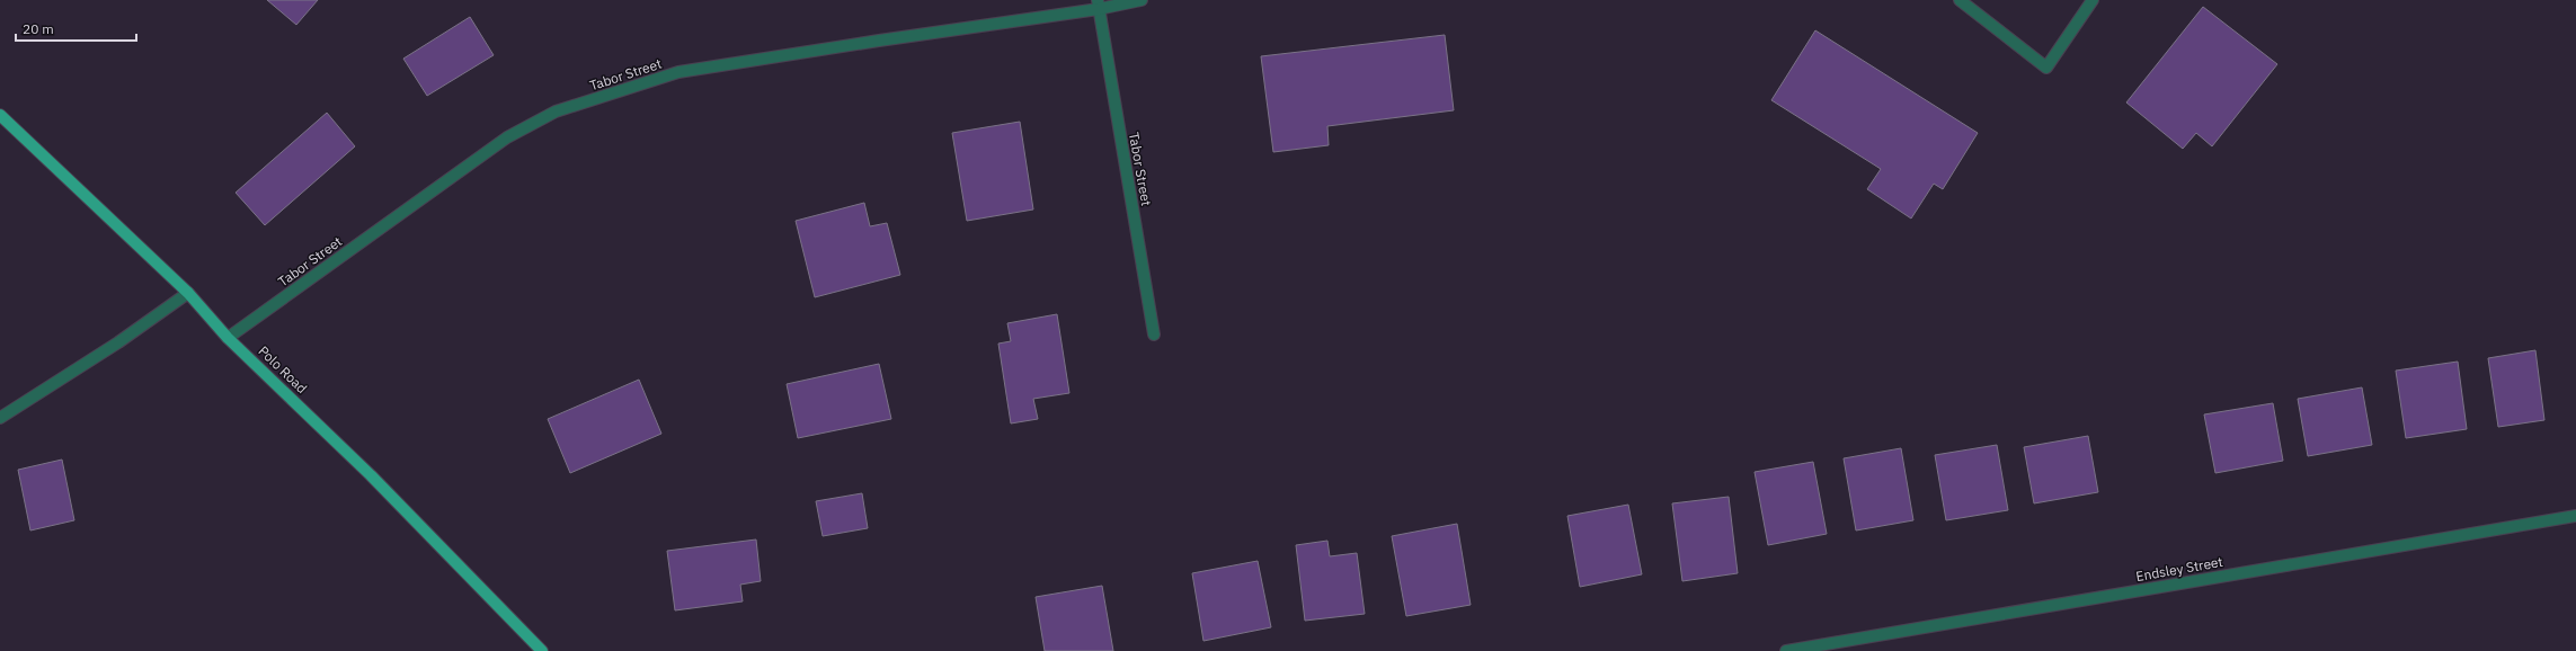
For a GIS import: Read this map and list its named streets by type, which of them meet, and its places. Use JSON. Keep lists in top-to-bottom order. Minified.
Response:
{"streets":{"main road":["Polo Road"],"street":["Tabor Street","Endsley Street"]},"crossings":[["Tabor Street","Polo Road"]],"scale_bar":"20 m"}
